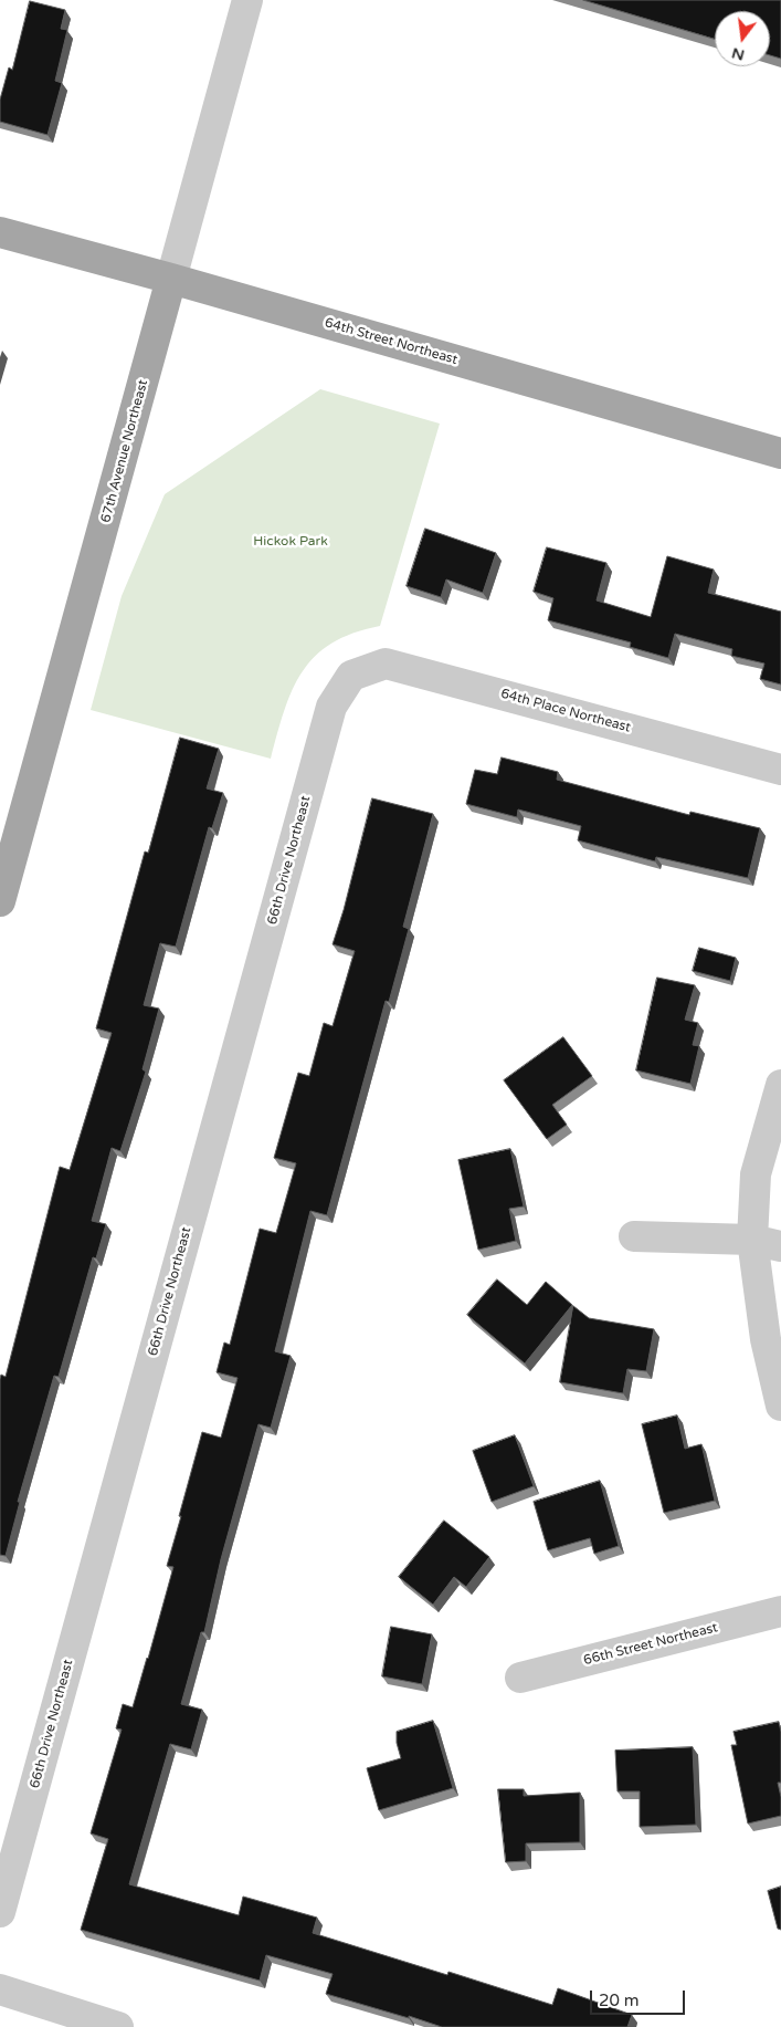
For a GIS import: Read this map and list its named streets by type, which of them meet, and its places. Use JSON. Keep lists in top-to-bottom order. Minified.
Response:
{"streets":{"main road":["64th Street Northeast","67th Avenue Northeast"],"street":["64th Place Northeast","66th Drive Northeast","66th Street Northeast"]},"crossings":[["64th Street Northeast","67th Avenue Northeast"],["64th Place Northeast","66th Drive Northeast"]],"parks":["Hickok Park"],"scale_bar":"20 m","north":"bottom"}
